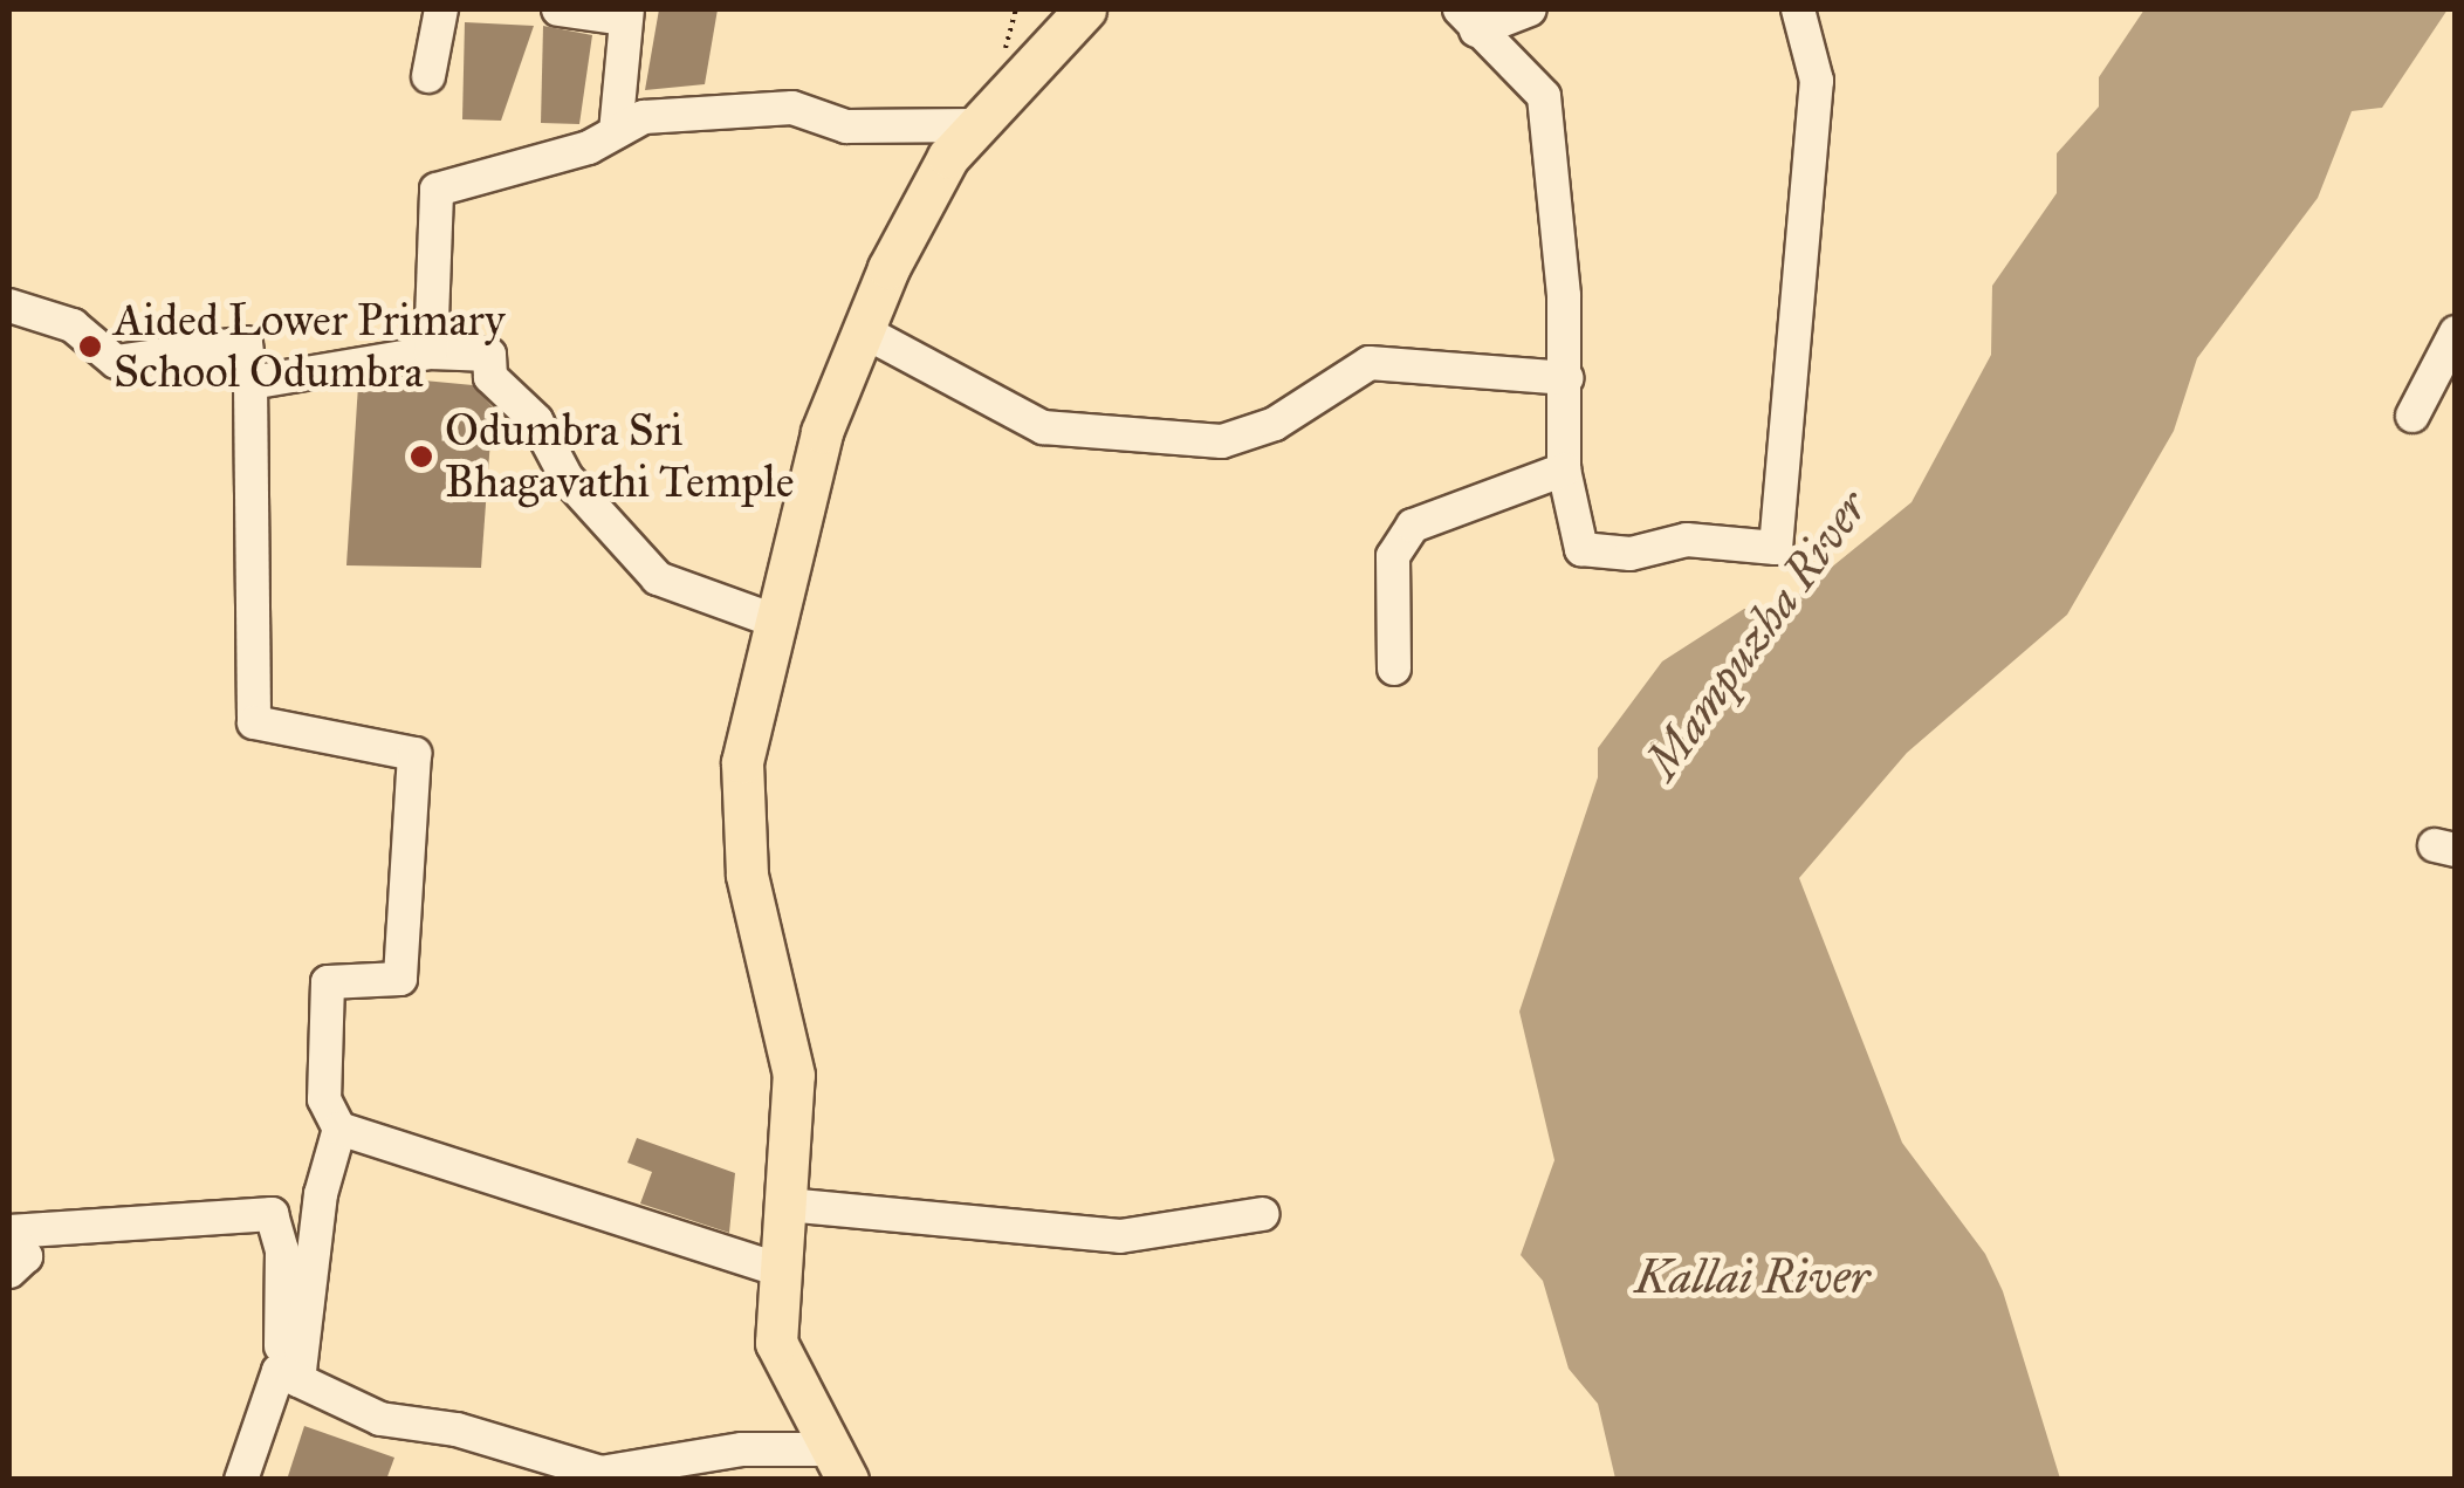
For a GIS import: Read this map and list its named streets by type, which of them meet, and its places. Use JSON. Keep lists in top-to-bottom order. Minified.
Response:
{"water":["Mampuzha River","Kallai River"],"places":["Aided Lower Primary School Odumbra","Odumbra Sri Bhagavathi Temple"]}
